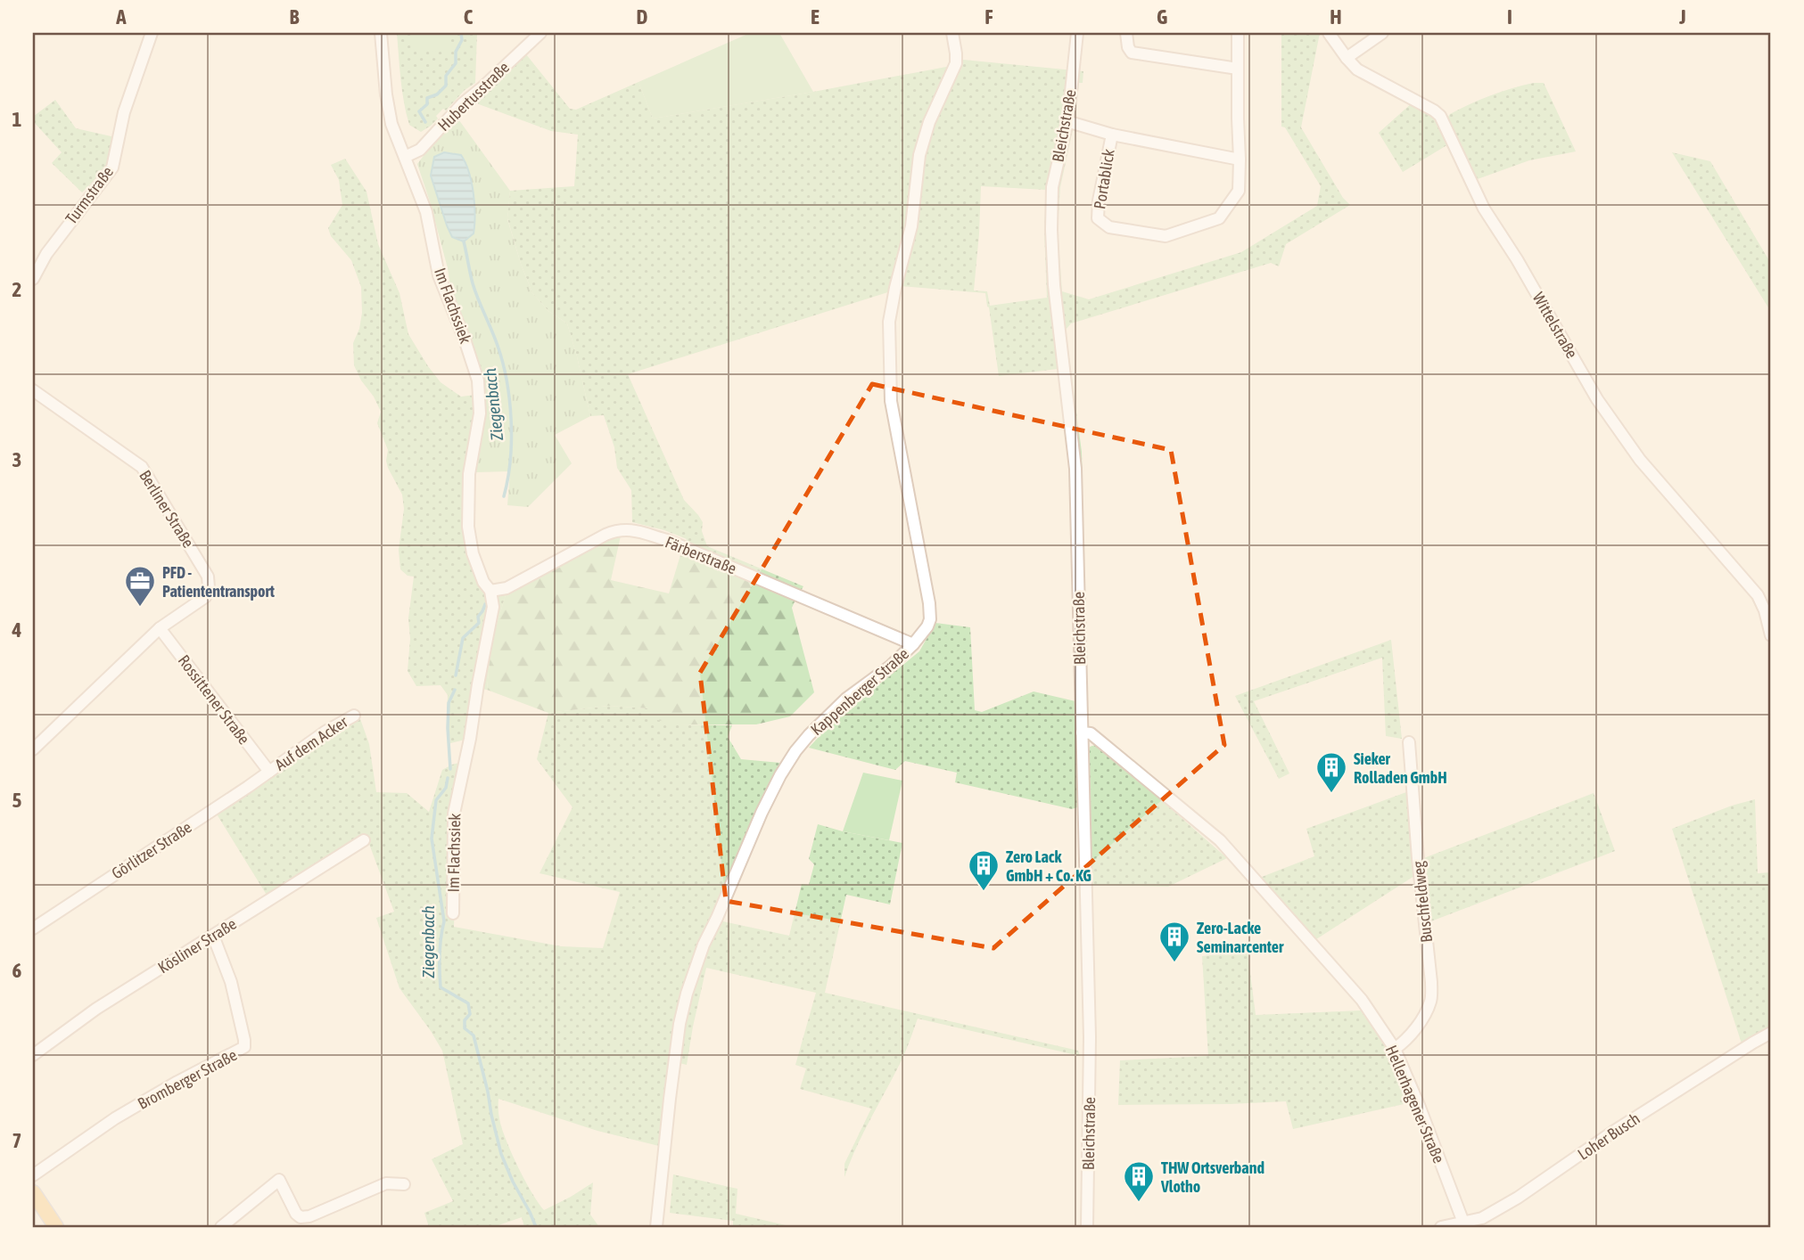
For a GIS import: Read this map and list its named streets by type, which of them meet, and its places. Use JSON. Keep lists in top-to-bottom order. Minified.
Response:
{"streets":{"street":["Hubertusstraße","Bleichstraße","Portablick","Turmstraße","Im Flachssiek","Wittelstraße","Berliner Straße","Färberstraße","Kappenberger Straße","Rossittener Straße","Auf dem Acker","Görlitzer Straße","Buschfeldweg","Kösliner Straße","Bromberger Straße","Hellerhagener Straße","Loher Busch"]},"crossings":[["Hubertusstraße","Im Flachssiek"],["Bleichstraße","Portablick"],["Bleichstraße","Hellerhagener Straße"],["Im Flachssiek","Färberstraße"],["Berliner Straße","Rossittener Straße"],["Färberstraße","Kappenberger Straße"],["Rossittener Straße","Auf dem Acker"],["Rossittener Straße","Görlitzer Straße"],["Auf dem Acker","Görlitzer Straße"],["Buschfeldweg","Hellerhagener Straße"],["Kösliner Straße","Bromberger Straße"],["Hellerhagener Straße","Loher Busch"]],"water":["Ziegenbach"],"places":{"office":["PFD - Patiententransport"],"building":["Sieker Rolladen GmbH","Zero Lack GmbH + Co. KG","Zero-Lacke Seminarcenter","THW Ortsverband Vlotho"]},"grid":{"columns":["A","B","C","D","E","F","G","H","I","J"],"rows":["1","2","3","4","5","6","7"]}}
